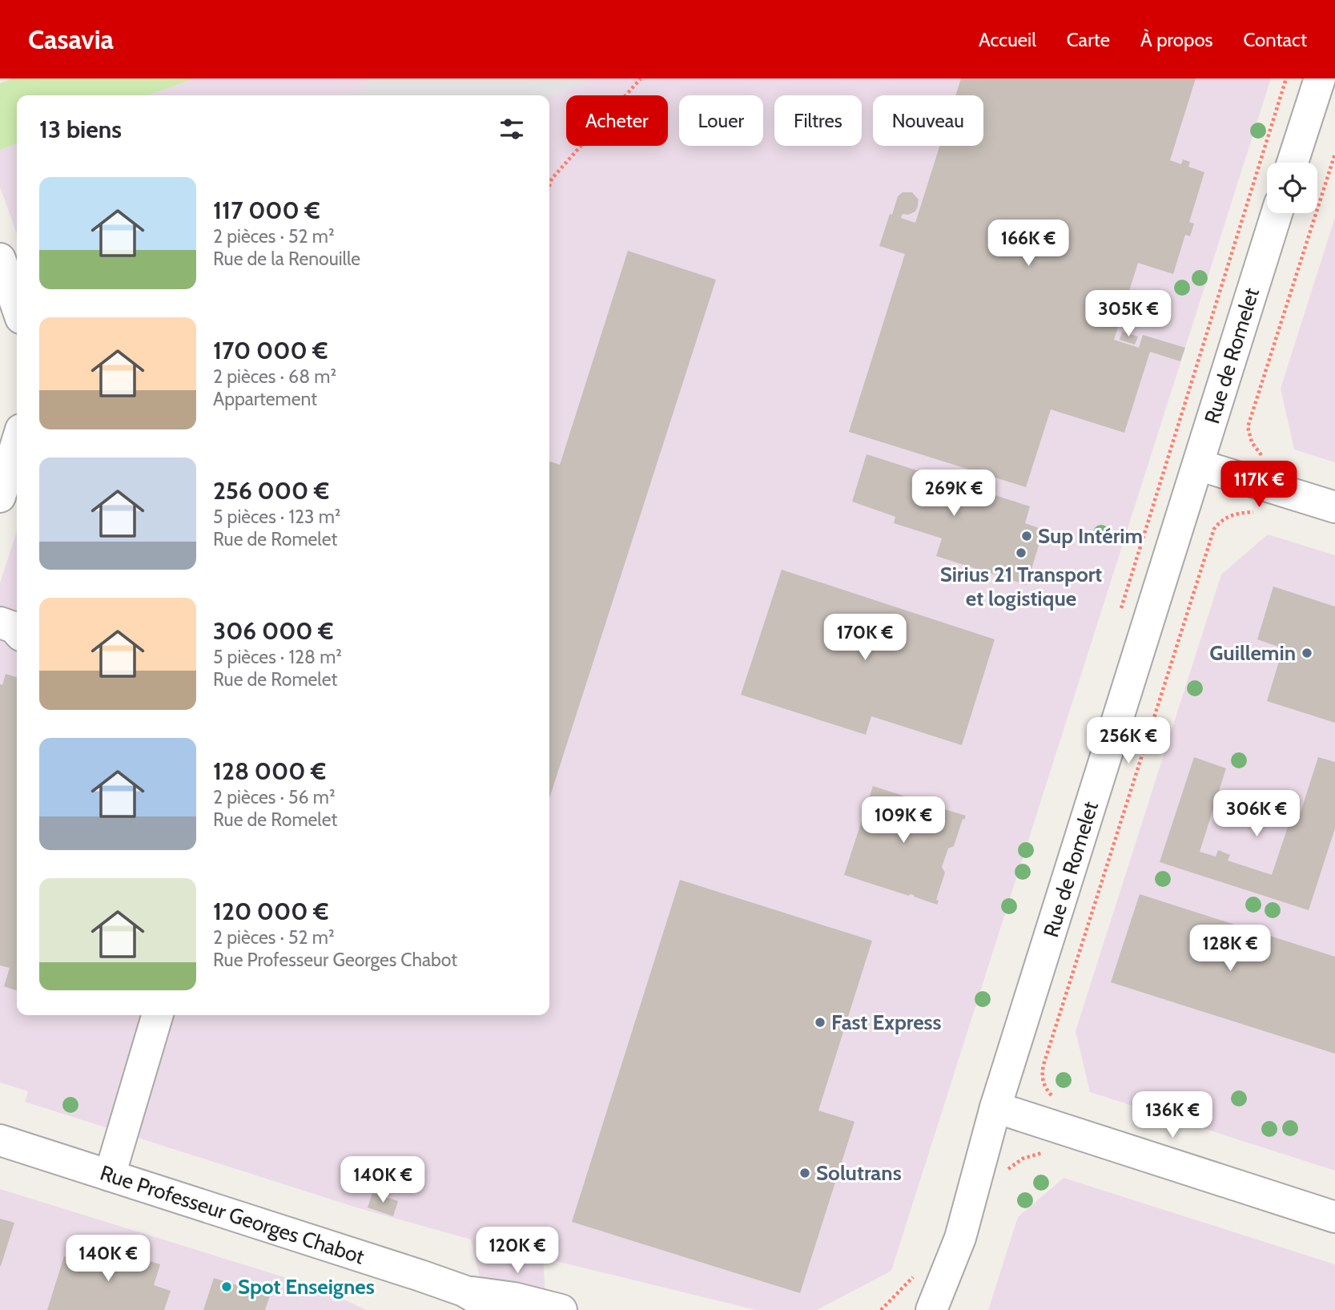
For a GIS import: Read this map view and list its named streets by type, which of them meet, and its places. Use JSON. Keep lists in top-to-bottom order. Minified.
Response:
{"streets":{"street":["Rue de Romelet","Rue Professeur Georges Chabot"]},"places":["Sup Intérim","Sirius 21 Transport et logistique","Guillemin","Fast Express","Solutrans","Spot Enseignes"],"page":{"header":"Casavia","nav":["Accueil","Carte","À propos","Contact"],"chip":["Acheter","Louer","Filtres","Nouveau"],"heading":"13 biens","list":[{"name":"117 000 €","note":"2 pièces · 52 m² · Rue de la Renouille"},{"name":"170 000 €","note":"2 pièces · 68 m² · Appartement"},{"name":"256 000 €","note":"5 pièces · 123 m² · Rue de Romelet"},{"name":"306 000 €","note":"5 pièces · 128 m² · Rue de Romelet"},{"name":"128 000 €","note":"2 pièces · 56 m² · Rue de Romelet"},{"name":"120 000 €","note":"2 pièces · 52 m² · Rue Professeur Georges Chabot"}],"price":["166K €","305K €","117K €","269K €","170K €","256K €","306K €","109K €","128K €","136K €","140K €","120K €","140K €"]}}
